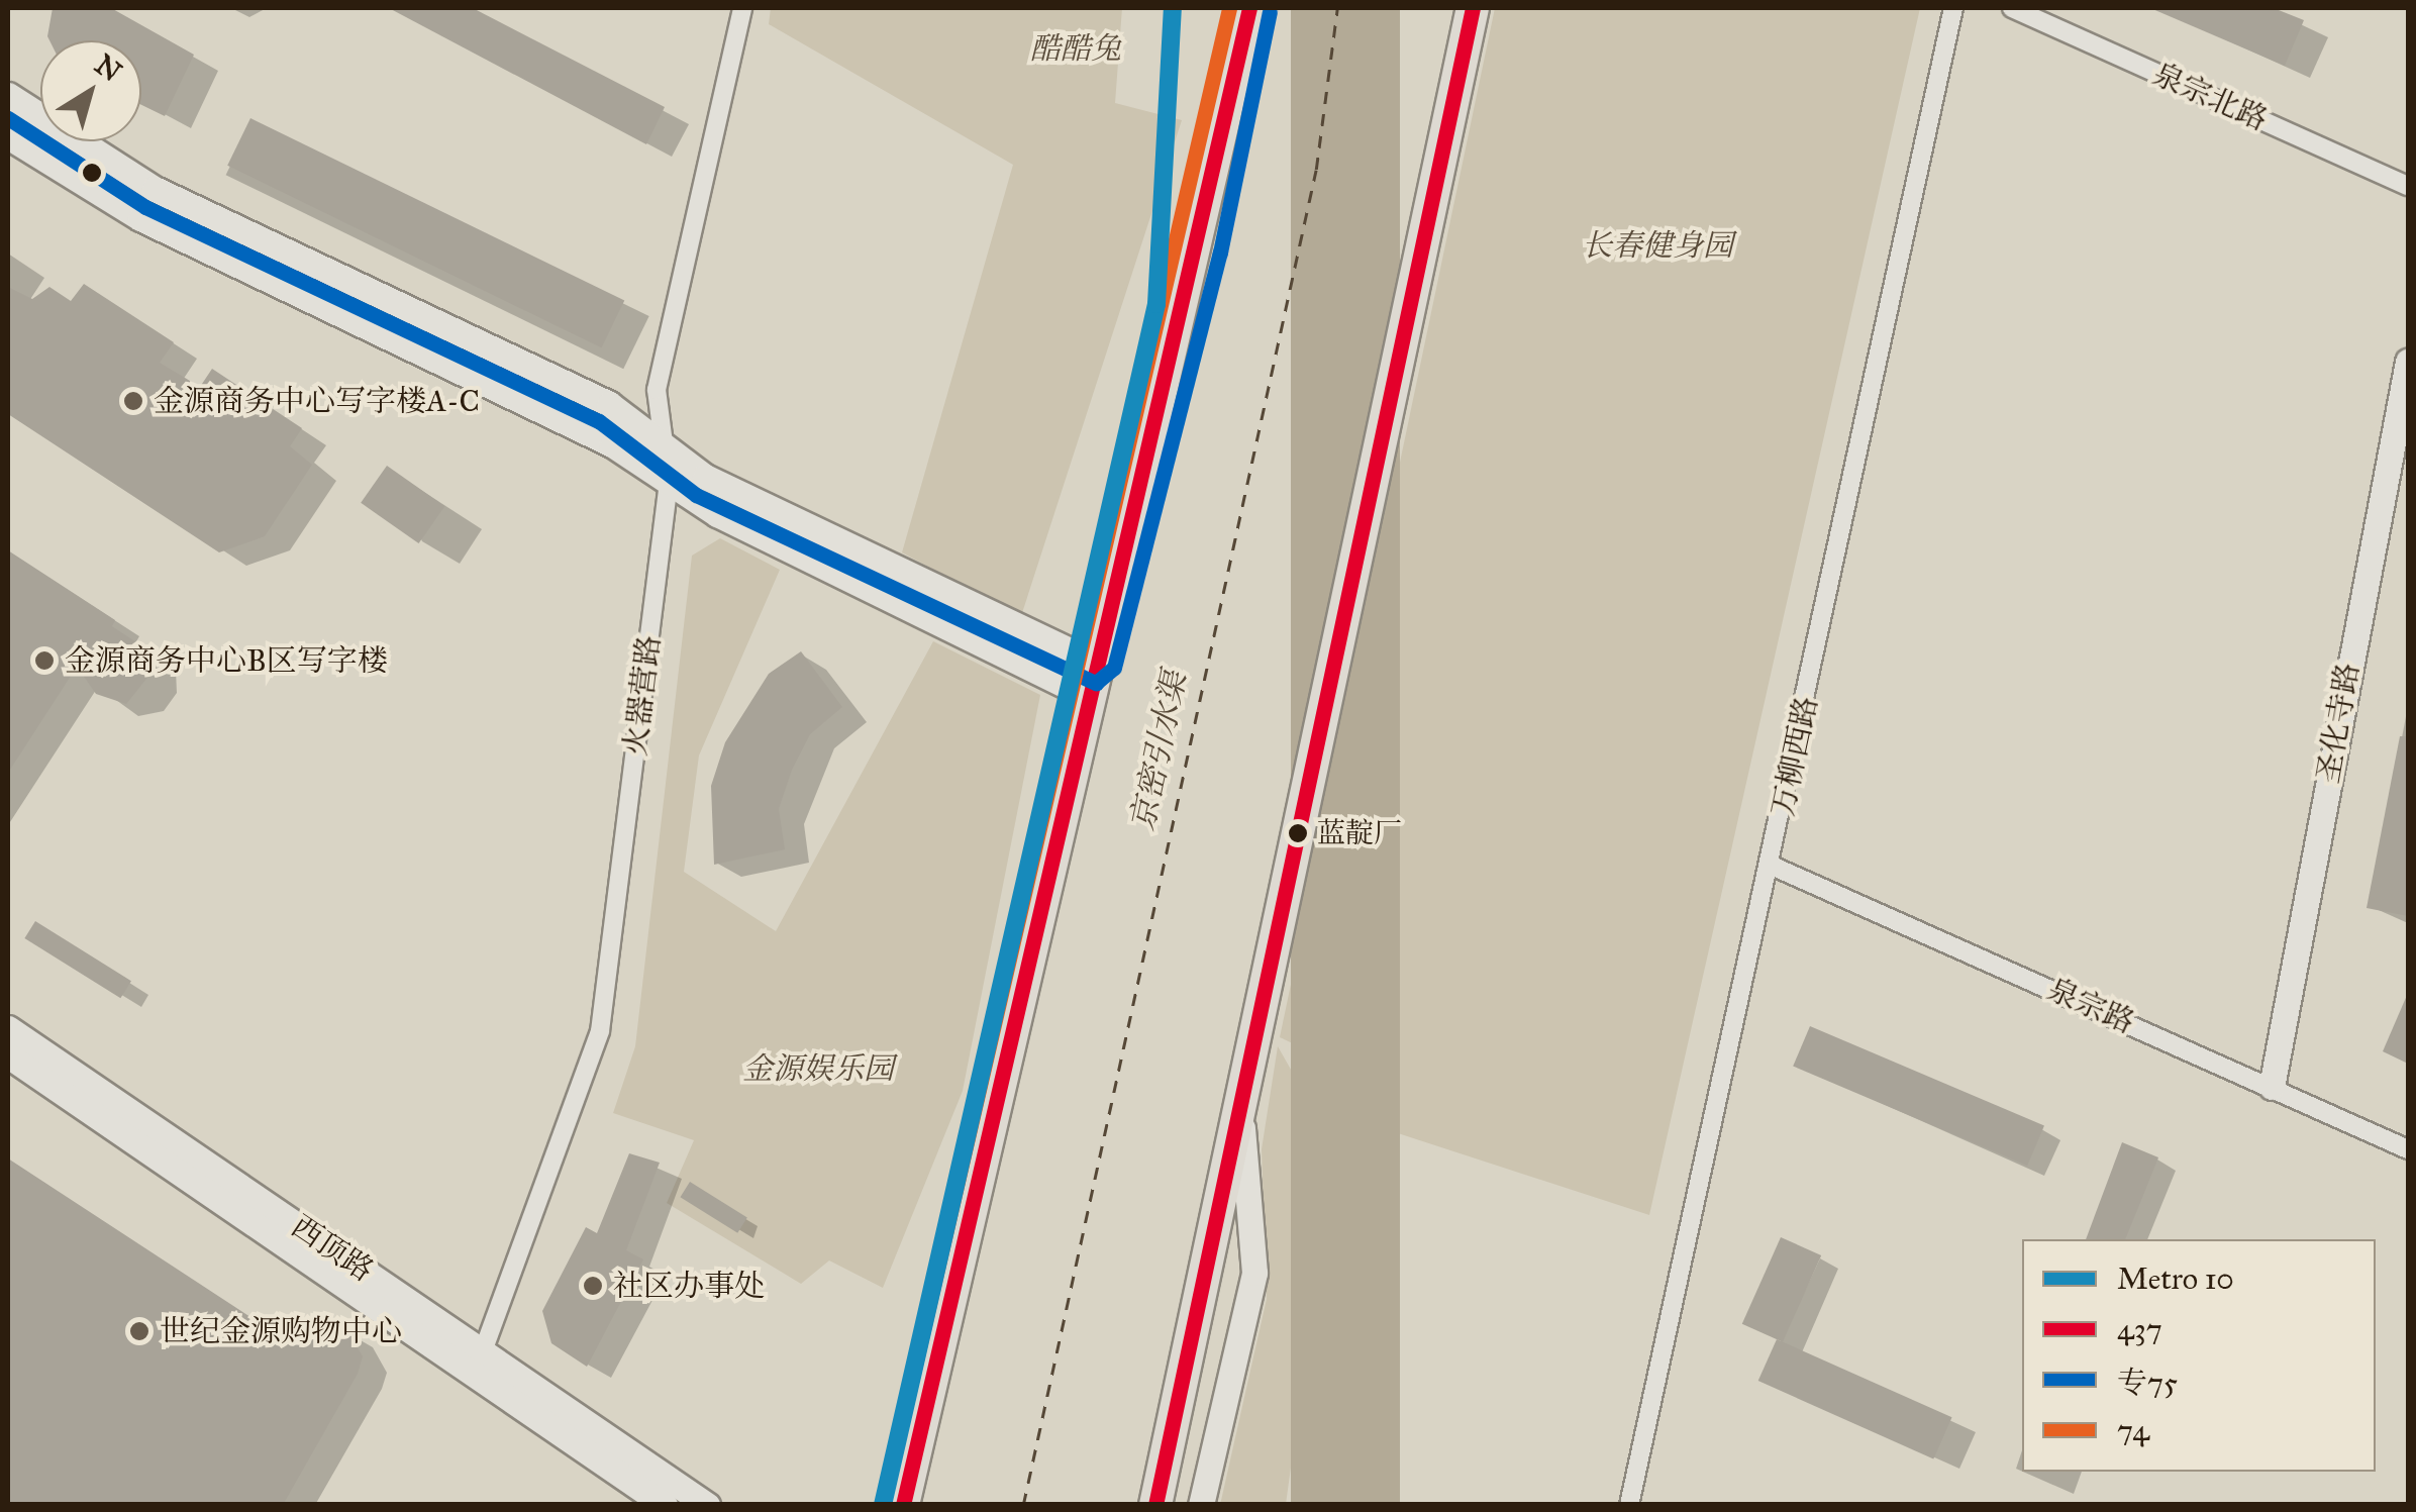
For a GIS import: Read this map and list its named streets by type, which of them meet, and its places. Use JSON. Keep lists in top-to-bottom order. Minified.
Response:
{"streets":{"street":["泉宗北路","火器营路","圣化寺路","万柳西路","泉宗路","西顶路"]},"crossings":[["火器营路","西顶路"],["圣化寺路","泉宗路"],["万柳西路","泉宗路"]],"water":["京密引水渠"],"parks":["酷酷兔","长春健身园","金源娱乐园"],"places":["金源商务中心写字楼A-C","金源商务中心B区写字楼","蓝靛厂","社区办事处","世纪金源购物中心"],"lines":["metro line 10","transit line 437","transit line 74","transit line 专75"],"legend":["Metro 10","437","专75","74"],"north":"top right"}
